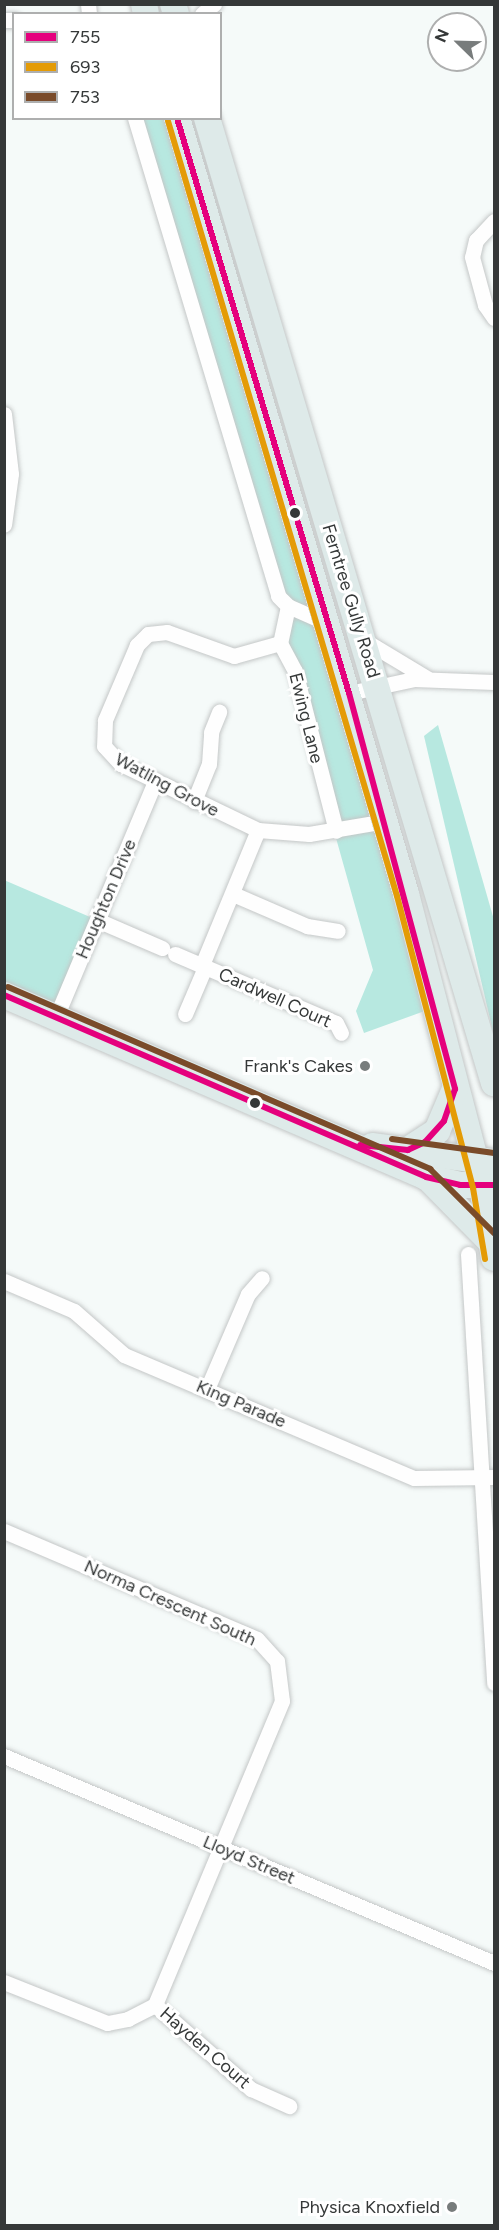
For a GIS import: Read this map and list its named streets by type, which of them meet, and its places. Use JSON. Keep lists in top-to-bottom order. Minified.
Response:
{"streets":{"main road":["Ferntree Gully Road"],"street":["Ewing Lane","Watling Grove","Houghton Drive","Cardwell Court","King Parade","Norma Crescent South","Lloyd Street","Hayden Court"]},"crossings":[["Ferntree Gully Road","Watling Grove"],["Ewing Lane","Watling Grove"],["Watling Grove","Houghton Drive"],["Watling Grove","Cardwell Court"],["Houghton Drive","Cardwell Court"],["Norma Crescent South","Lloyd Street"],["Norma Crescent South","Hayden Court"]],"places":["Frank's Cakes","Physica Knoxfield"],"lines":["transit line 755","transit line 693","transit line 753"],"legend":["755","693","753"],"north":"top left"}
